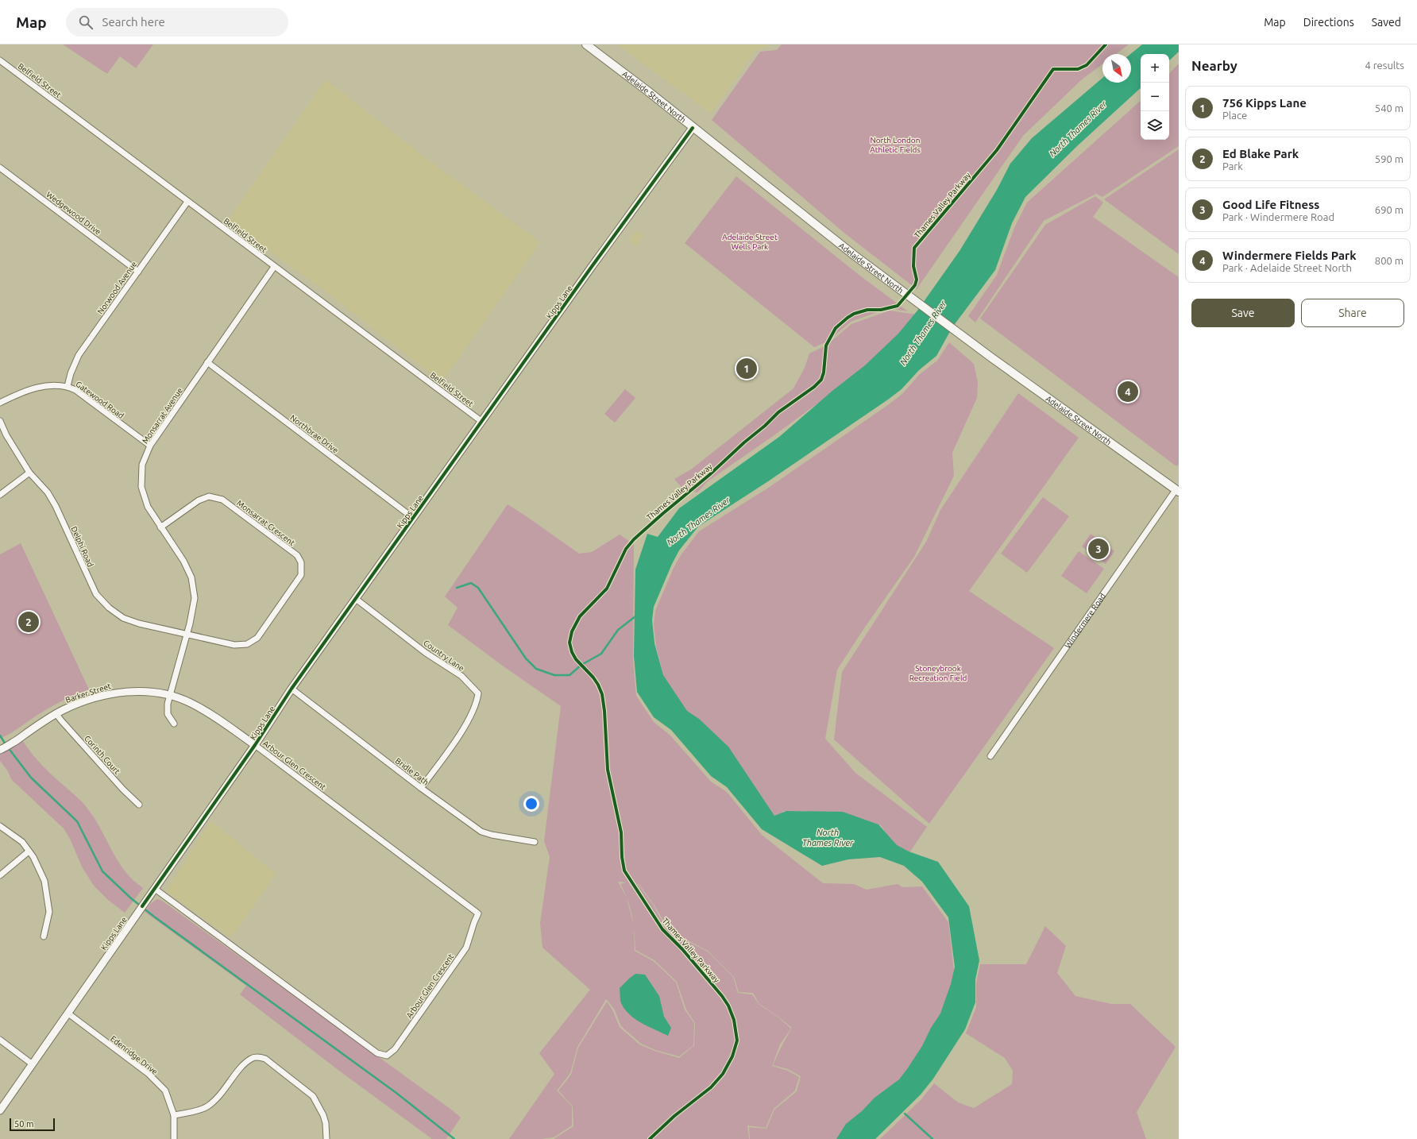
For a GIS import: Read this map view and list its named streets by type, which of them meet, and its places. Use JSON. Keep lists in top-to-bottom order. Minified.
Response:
{"streets":{"main road":["Adelaide Street North"],"street":["Belfield Street","Wedgewood Drive","Norwood Avenue","Kipps Lane","Gatewood Road","Monsarrat Avenue","Northbrae Drive","Monsarrat Crescent","Delphi Road","Windermere Road","Country Lane","Barker Street","Corinth Court","Arbour Glen Crescent","Bridle Path","Edenridge Drive"],"cycle path":["Thames Valley Parkway"]},"crossings":[["Belfield Street","Norwood Avenue"],["Belfield Street","Kipps Lane"],["Belfield Street","Monsarrat Avenue"],["Adelaide Street North","Kipps Lane"],["Adelaide Street North","Windermere Road"],["Wedgewood Drive","Norwood Avenue"],["Norwood Avenue","Gatewood Road"],["Kipps Lane","Northbrae Drive"],["Kipps Lane","Country Lane"],["Kipps Lane","Barker Street"],["Kipps Lane","Arbour Glen Crescent"],["Kipps Lane","Bridle Path"],["Kipps Lane","Edenridge Drive"],["Gatewood Road","Monsarrat Avenue"],["Monsarrat Avenue","Northbrae Drive"],["Monsarrat Avenue","Monsarrat Crescent"],["Monsarrat Avenue","Delphi Road"],["Monsarrat Avenue","Barker Street"],["Monsarrat Crescent","Delphi Road"],["Country Lane","Bridle Path"],["Barker Street","Corinth Court"],["Barker Street","Arbour Glen Crescent"]],"water":["North Thames River"],"parks":["North London Athletic Fields","Adelaide Street Wells Park","Stoneybrook Recreation Field"],"scale_bar":"50 m","north":"bottom right","page":{"header":"Map","search":"Search here","nav":["Map","Directions","Saved"],"heading":["Nearby","4 results"],"map_buttons":["+","−"],"list":[{"mark":"1","name":"756 Kipps Lane","note":"Place","value":"540 m"},{"mark":"2","name":"Ed Blake Park","note":"Park","value":"590 m"},{"mark":"3","name":"Good Life Fitness","note":"Park · Windermere Road","value":"690 m"},{"mark":"4","name":"Windermere Fields Park","note":"Park · Adelaide Street North","value":"800 m"}],"buttons":["Save","Share"],"pins":["1","4","3","2"],"scale":"50 m"}}
